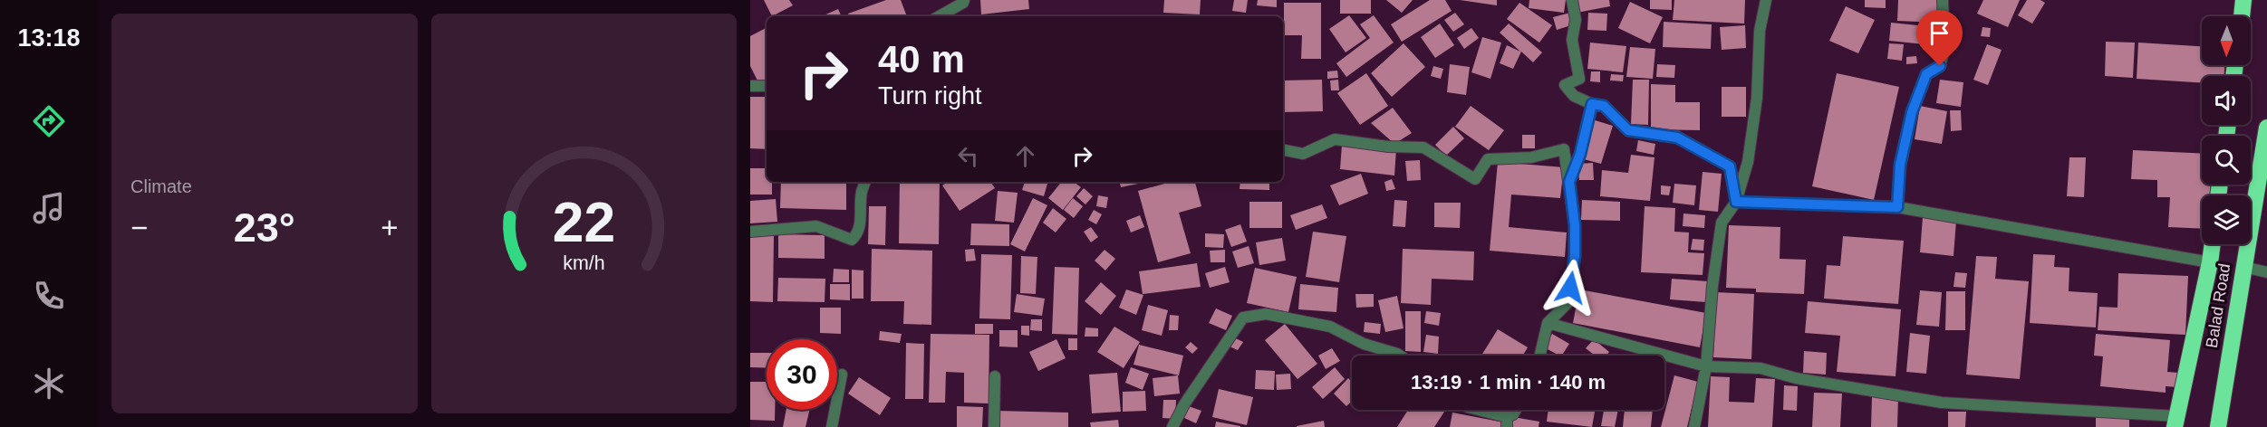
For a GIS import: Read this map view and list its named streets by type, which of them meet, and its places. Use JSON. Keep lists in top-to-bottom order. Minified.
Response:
{"streets":{"highway":["Balad Road"]},"north":"bottom","page":{"tabs":"13:18","tile":"Climate","turn":["40 m","Turn right"],"heat":["−","23°","+"],"limit":"30","trip":"13:19 · 1 min · 140 m","gauge":["22","km/h"]}}
